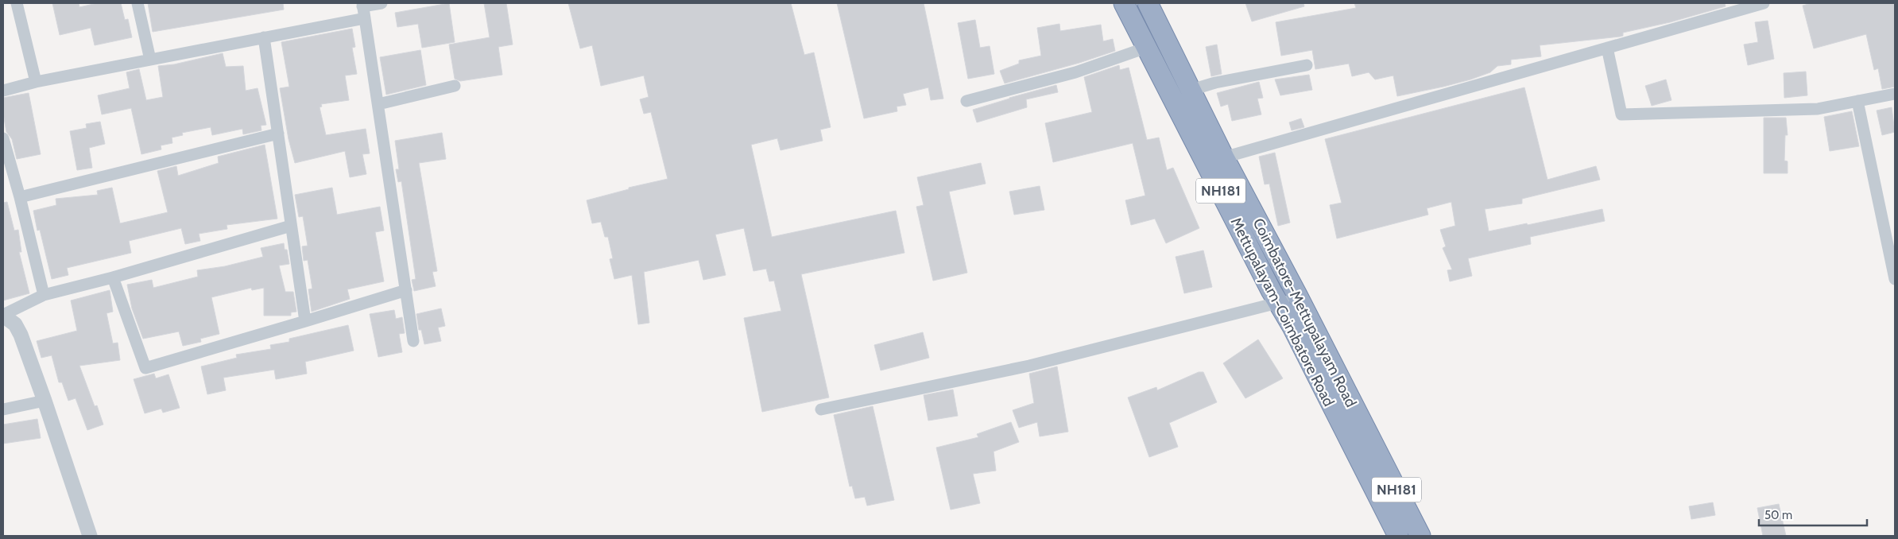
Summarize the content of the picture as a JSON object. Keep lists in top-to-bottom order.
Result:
{
  "streets": {
    "highway": ["NH181", "Mettupalayam-Coimbatore Road", "Coimbatore-Mettupalayam Road"]
  },
  "crossings": [
    ["Mettupalayam-Coimbatore Road", "Coimbatore-Mettupalayam Road"]
  ],
  "scale_bar": "50 m"
}
